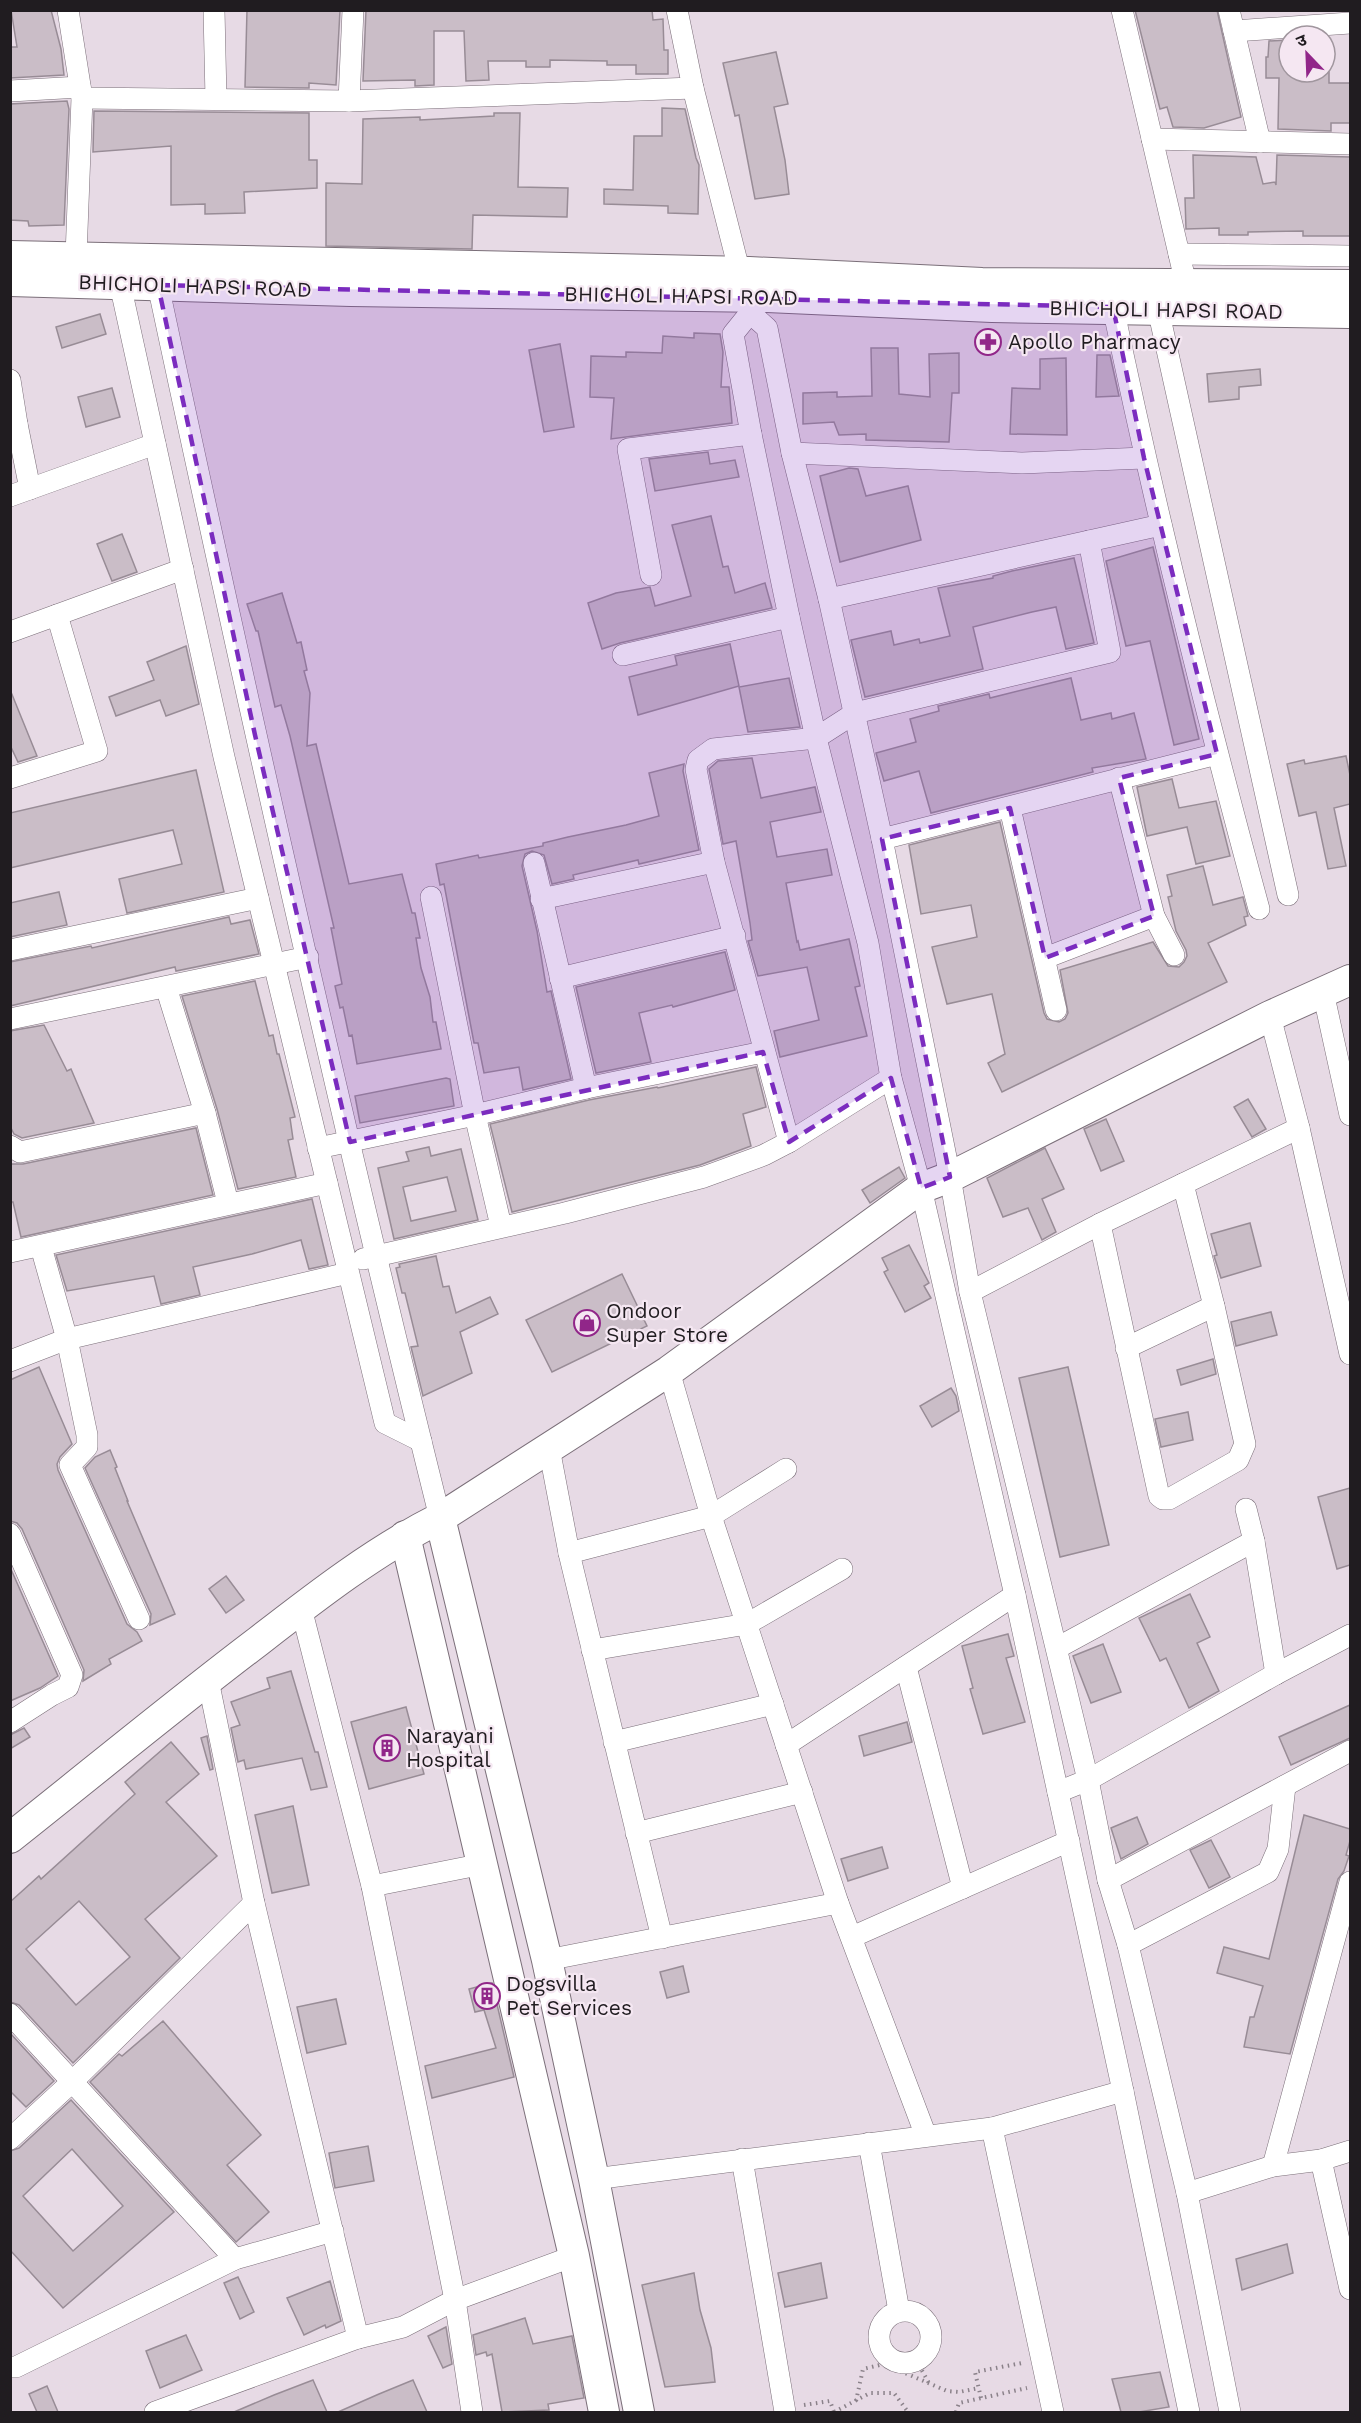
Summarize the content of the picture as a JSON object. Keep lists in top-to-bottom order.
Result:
{
  "streets": {
    "street": ["BHICHOLI HAPSI ROAD"]
  },
  "places": {
    "pharmacy": ["Apollo Pharmacy"],
    "shop": ["Ondoor Super Store"],
    "building": ["Narayani Hospital", "Dogsvilla Pet Services"]
  },
  "north": "top left"
}
